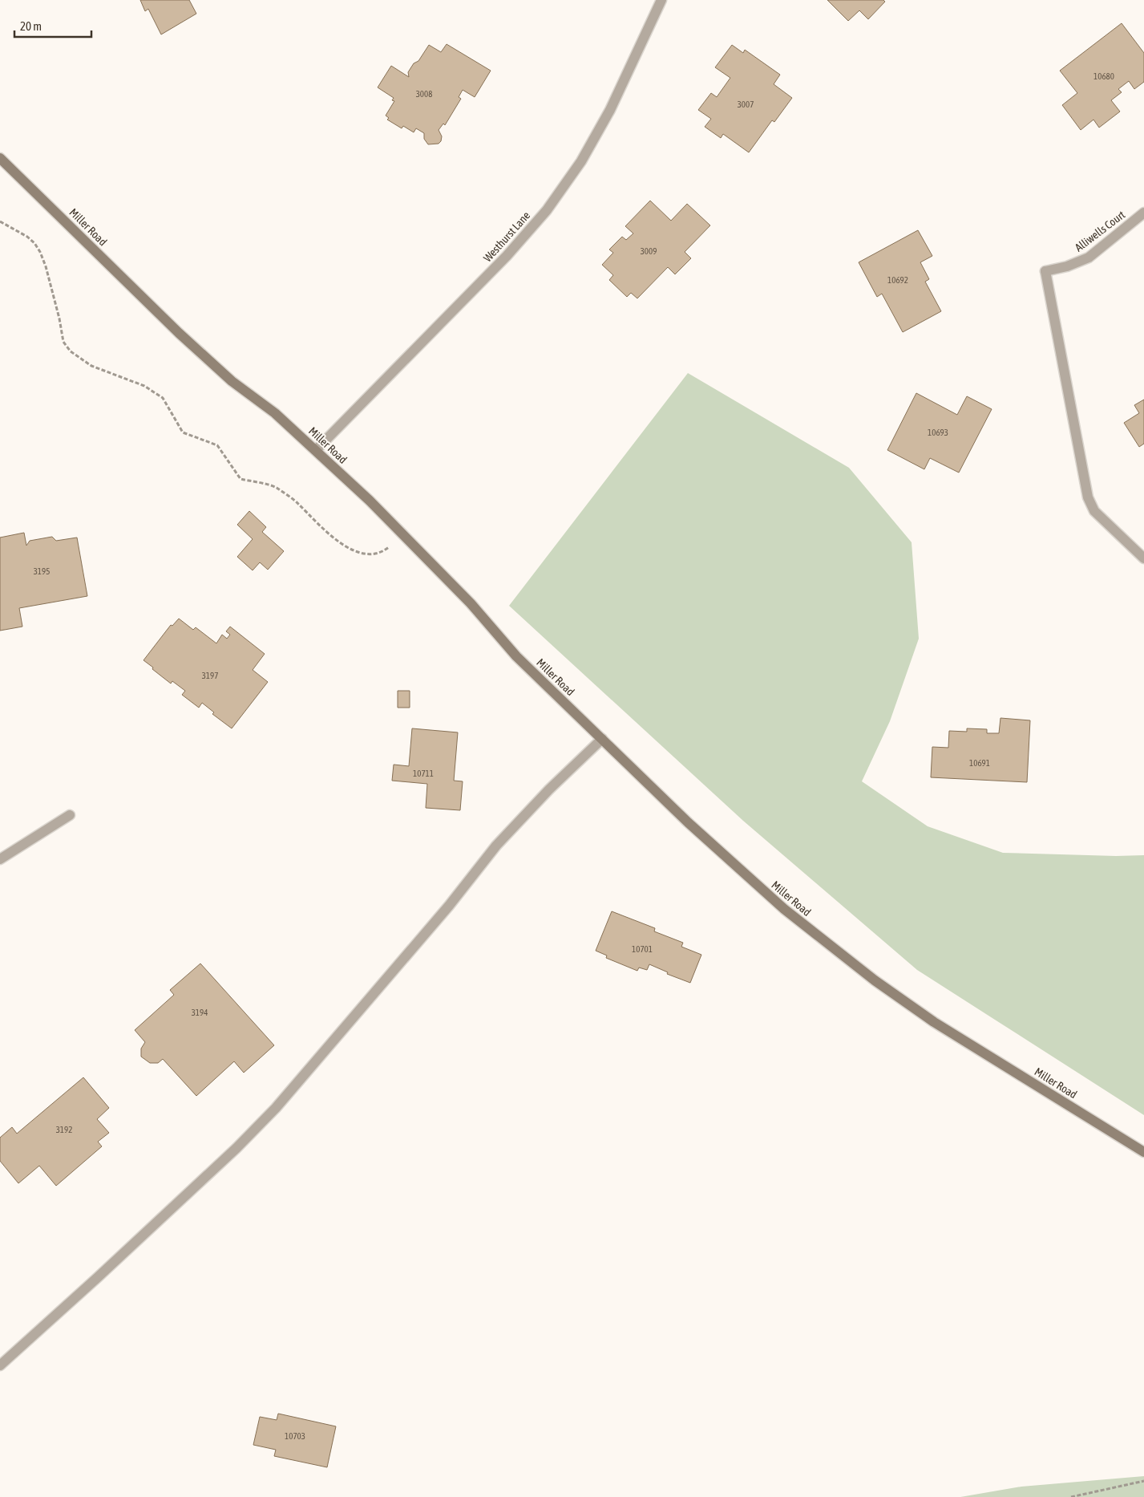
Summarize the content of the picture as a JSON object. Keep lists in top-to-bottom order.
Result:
{
  "streets": {
    "street": ["Miller Road", "Alliwells Court", "Westhurst Lane"]
  },
  "crossings": [
    ["Miller Road", "Westhurst Lane"]
  ],
  "house_numbers": [
    "10680",
    "3008",
    "3007",
    "3009",
    "10692",
    "10693",
    "3195",
    "3197",
    "10691",
    "10711",
    "10701",
    "3194",
    "3192",
    "10703"
  ],
  "scale_bar": "20 m"
}
